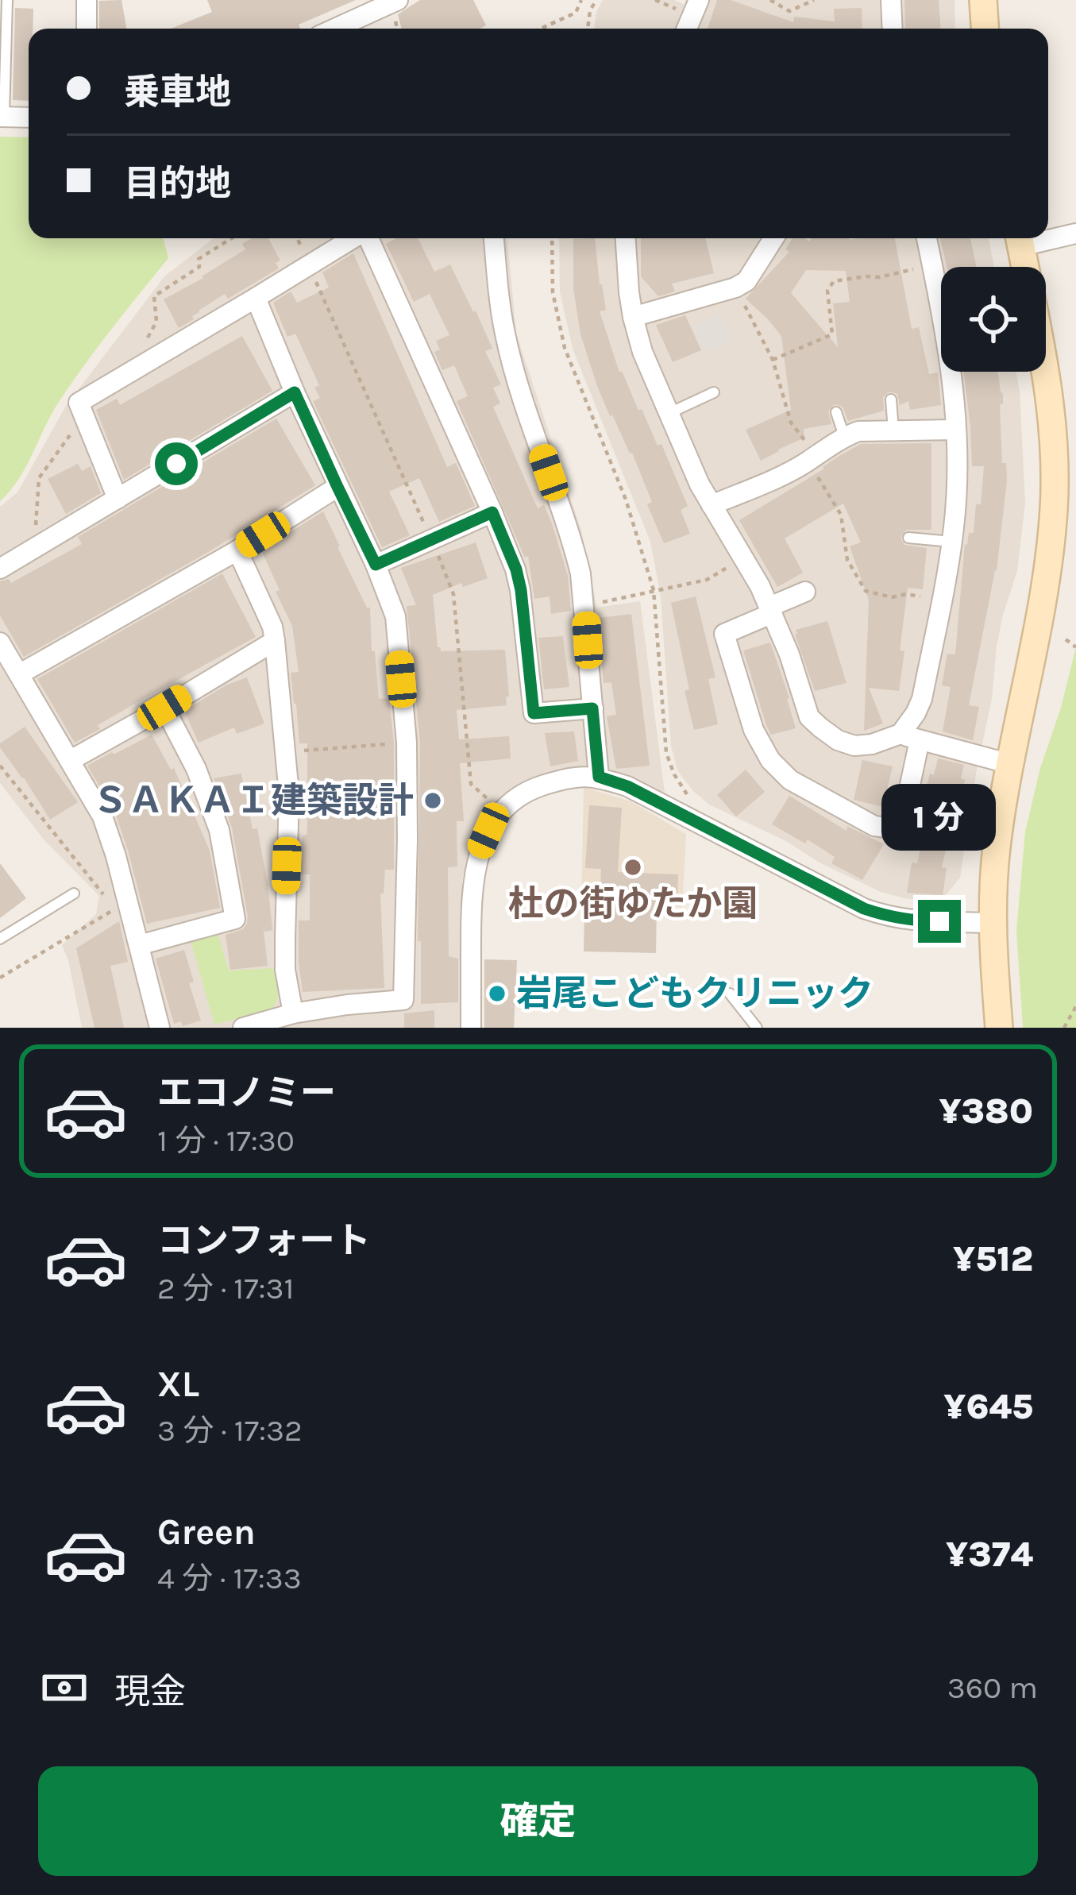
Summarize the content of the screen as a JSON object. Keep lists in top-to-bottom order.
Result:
{
  "places": ["ＳＡＫＡＩ建築設計", "杜の街ゆたか園", "岩尾こどもクリニック"],
  "page": {
    "banner": ["乗車地", "目的地"],
    "bubble": "1 分",
    "list": [
      {
        "name": "エコノミー",
        "note": "1 分 · 17:30",
        "value": "¥380"
      },
      {
        "name": "コンフォート",
        "note": "2 分 · 17:31",
        "value": "¥512"
      },
      {
        "name": "XL",
        "note": "3 分 · 17:32",
        "value": "¥645"
      },
      {
        "name": "Green",
        "note": "4 分 · 17:33",
        "value": "¥374"
      }
    ],
    "pay": ["現金", "360 m"],
    "buttons": "確定"
  }
}
